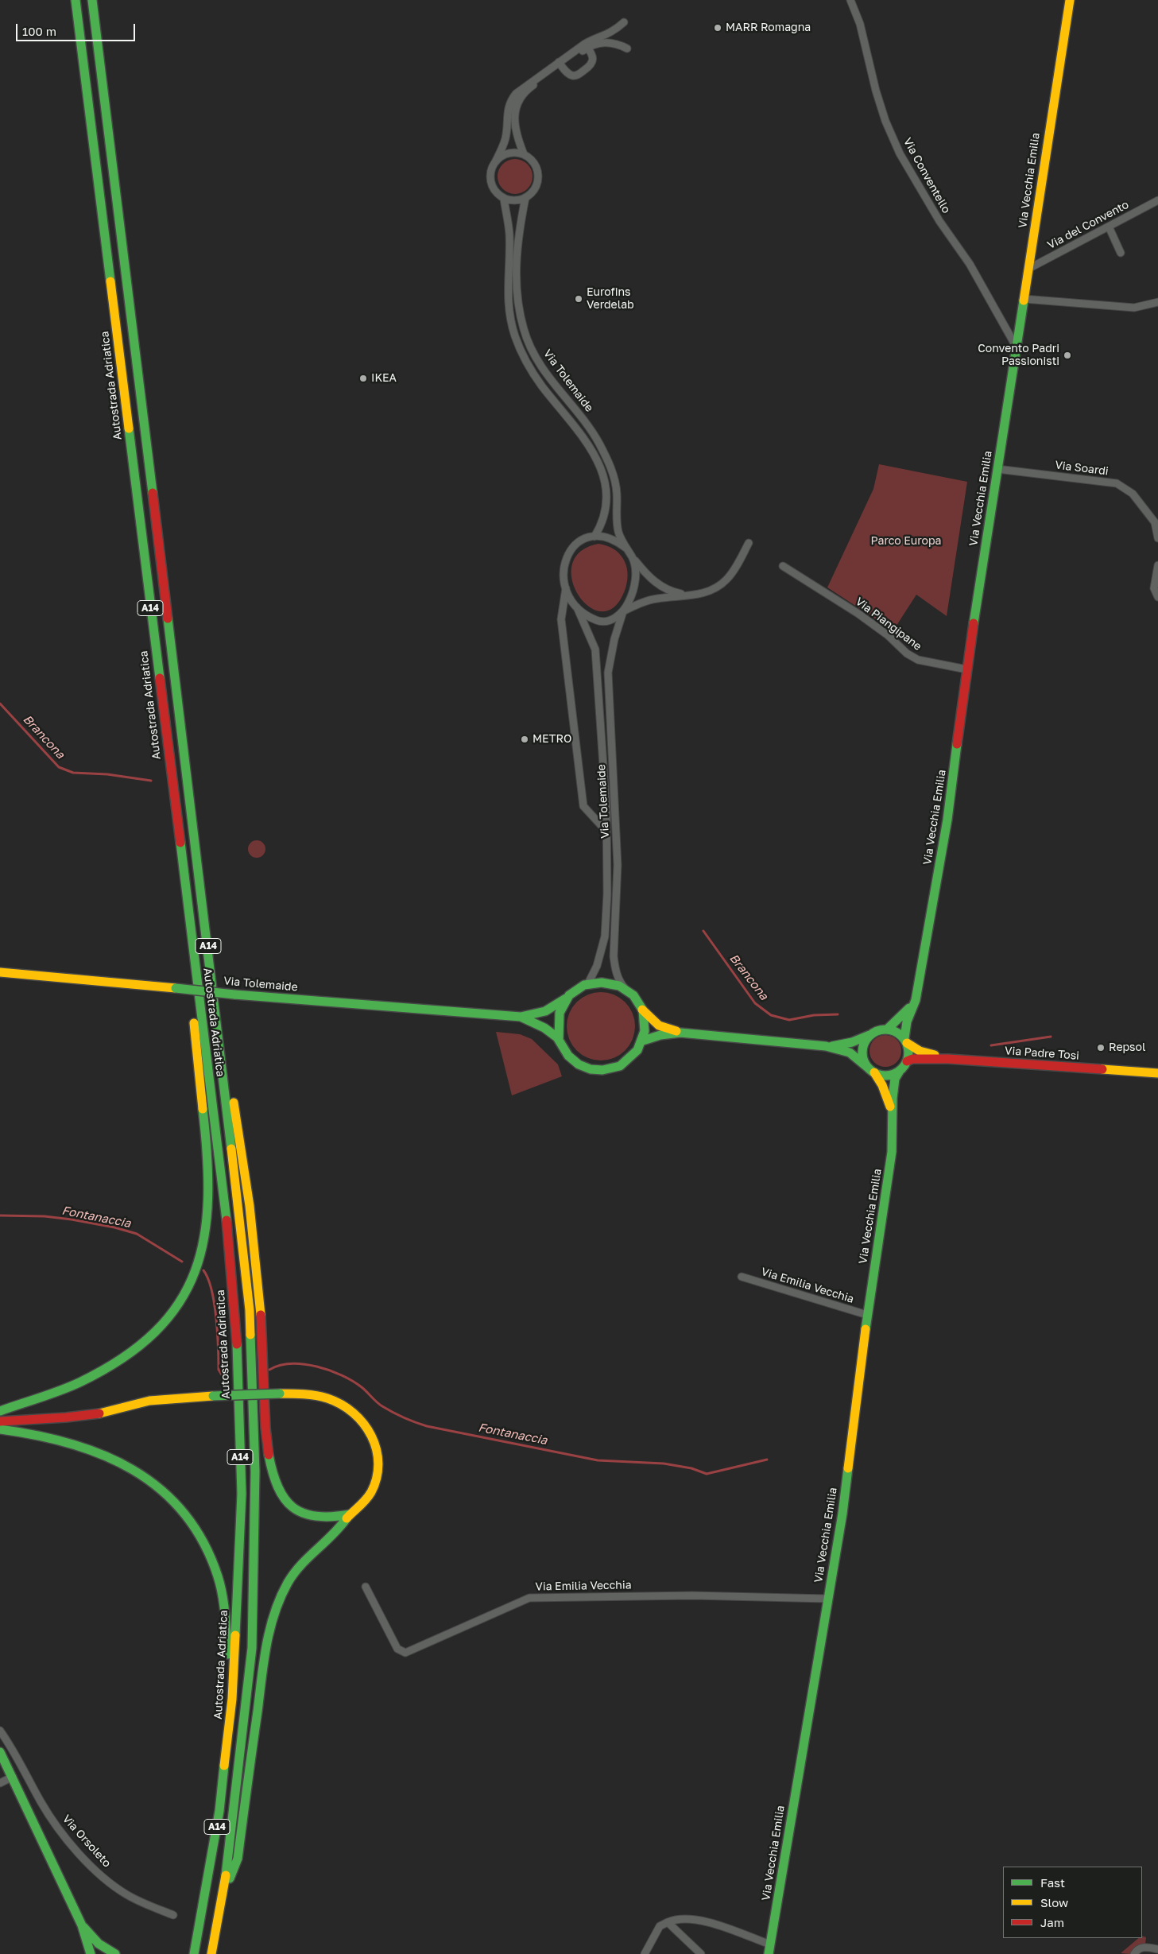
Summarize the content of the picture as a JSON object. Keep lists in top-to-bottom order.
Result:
{
  "streets": {
    "main road": [
      "Via Vecchia Emilia",
      "Via Tolemaide",
      "Autostrada Adriatica",
      "A14",
      "Via Padre Tosi"
    ],
    "street": [
      "Via Conventello",
      "Via del Convento",
      "Via Soardi",
      "Via Piangipane",
      "Via Emilia Vecchia",
      "Via Orsoleto"
    ]
  },
  "crossings": [
    ["Via Conventello", "Via Vecchia Emilia"],
    ["Via Vecchia Emilia", "Via del Convento"],
    ["Via Vecchia Emilia", "Via Tolemaide"],
    ["Via Vecchia Emilia", "Via Soardi"],
    ["Via Vecchia Emilia", "Via Piangipane"],
    ["Via Vecchia Emilia", "Via Emilia Vecchia"]
  ],
  "water": ["Brancona", "Fontanaccia"],
  "parks": ["Parco Europa"],
  "places": [
    "MARR Romagna",
    "Eurofins Verdelab",
    "Convento Padri Passionisti",
    "IKEA",
    "METRO",
    "Repsol"
  ],
  "legend": ["Fast", "Slow", "Jam"],
  "scale_bar": "100 m"
}
